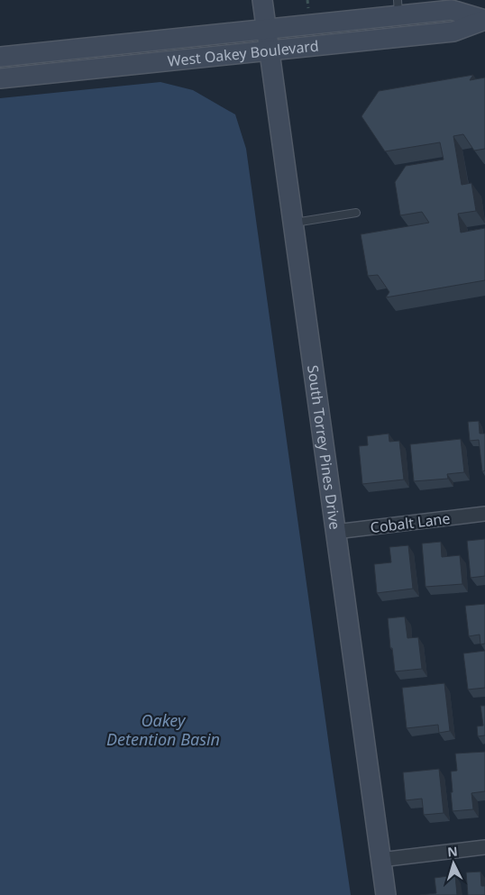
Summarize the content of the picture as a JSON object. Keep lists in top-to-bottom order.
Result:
{
  "streets": {
    "main road": ["West Oakey Boulevard", "South Torrey Pines Drive"],
    "street": ["Cobalt Lane"]
  },
  "crossings": [
    ["West Oakey Boulevard", "South Torrey Pines Drive"],
    ["South Torrey Pines Drive", "Cobalt Lane"]
  ],
  "water": ["Oakey Detention Basin"],
  "north": "top"
}
